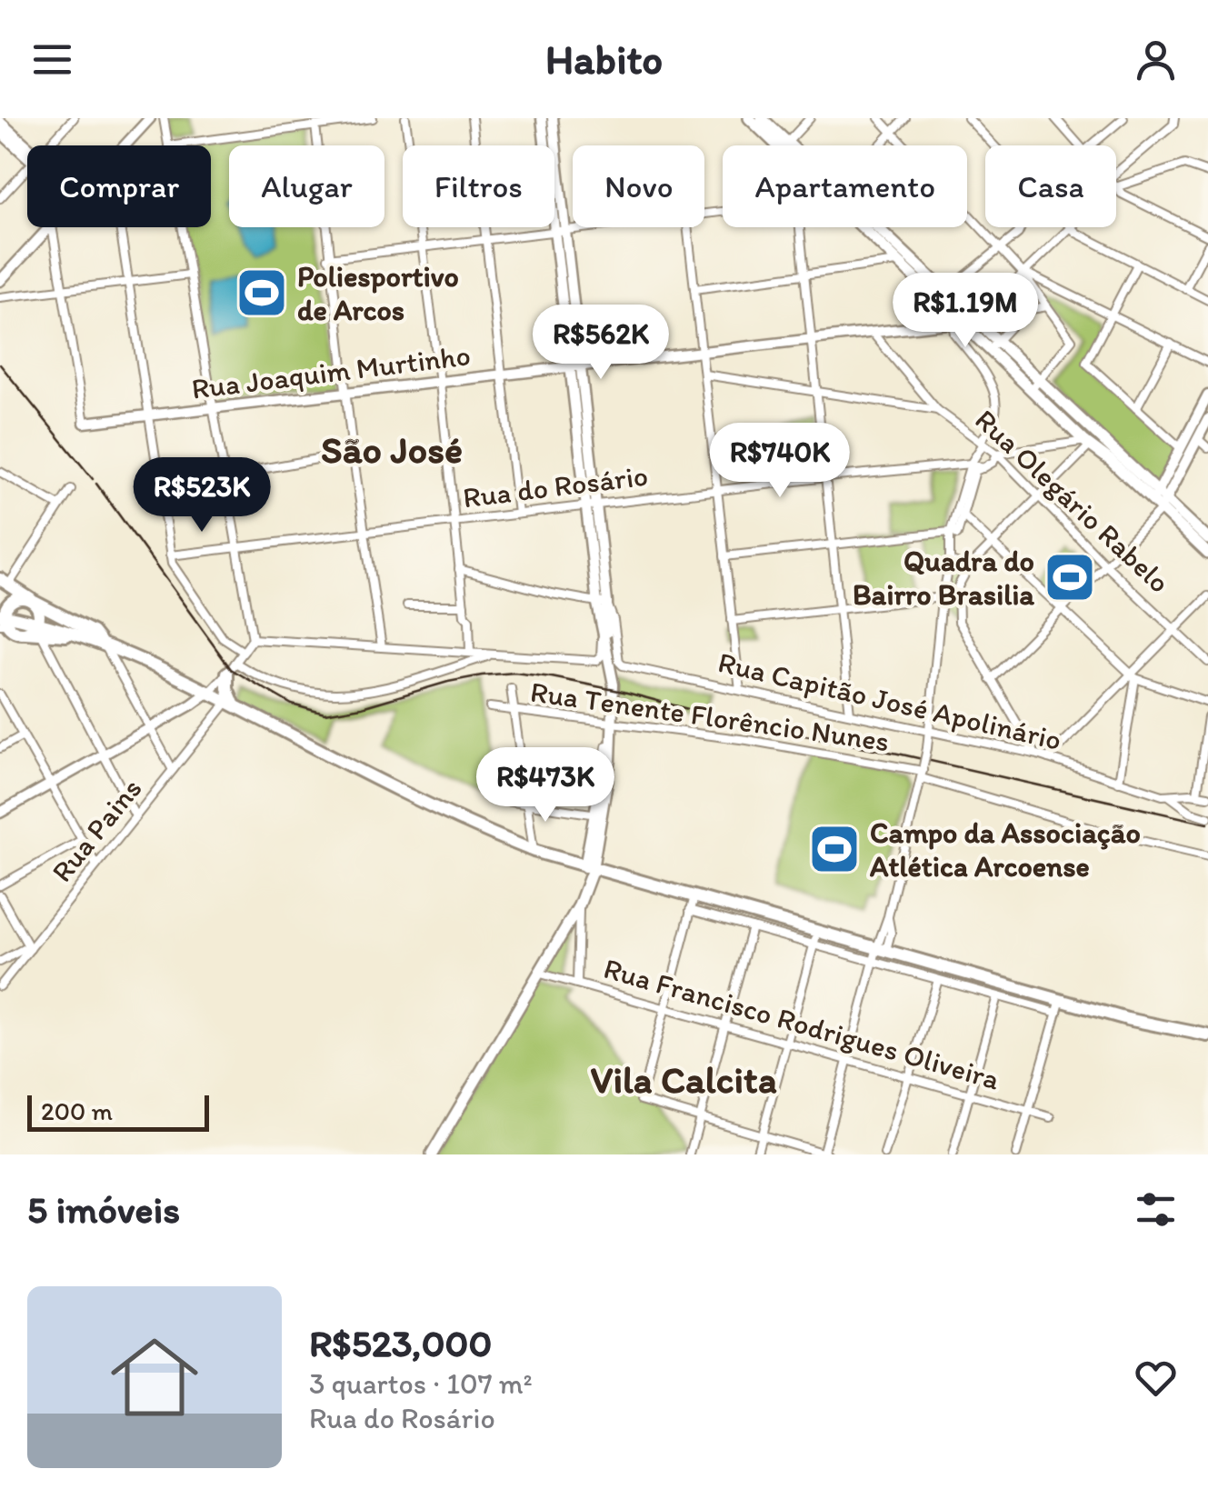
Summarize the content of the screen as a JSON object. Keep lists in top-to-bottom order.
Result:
{
  "streets": {
    "street": [
      "Rua Joaquim Murtinho",
      "Rua do Rosário",
      "Rua Olegário Rabelo",
      "Rua Capitão José Apolinário",
      "Rua Tenente Florêncio Nunes",
      "Rua Pains",
      "Rua Francisco Rodrigues Oliveira"
    ]
  },
  "crossings": [
    ["Rua Joaquim Murtinho", "Rua Olegário Rabelo"]
  ],
  "districts": ["São José", "Vila Calcita"],
  "places": {
    "sports": ["Poliesportivo de Arcos", "Quadra do Bairro Brasilia", "Campo da Associação Atlética Arcoense"]
  },
  "scale_bar": "200 m",
  "page": {
    "header": "Habito",
    "chip": [
      "Comprar",
      "Alugar",
      "Filtros",
      "Novo",
      "Apartamento",
      "Casa"
    ],
    "price": [
      "R$1.19M",
      "R$562K",
      "R$740K",
      "R$523K",
      "R$473K"
    ],
    "scale": "200 m",
    "heading": "5 imóveis",
    "list": [
      {
        "name": "R$523,000",
        "note": "3 quartos · 107 m² · Rua do Rosário"
      }
    ]
  }
}
